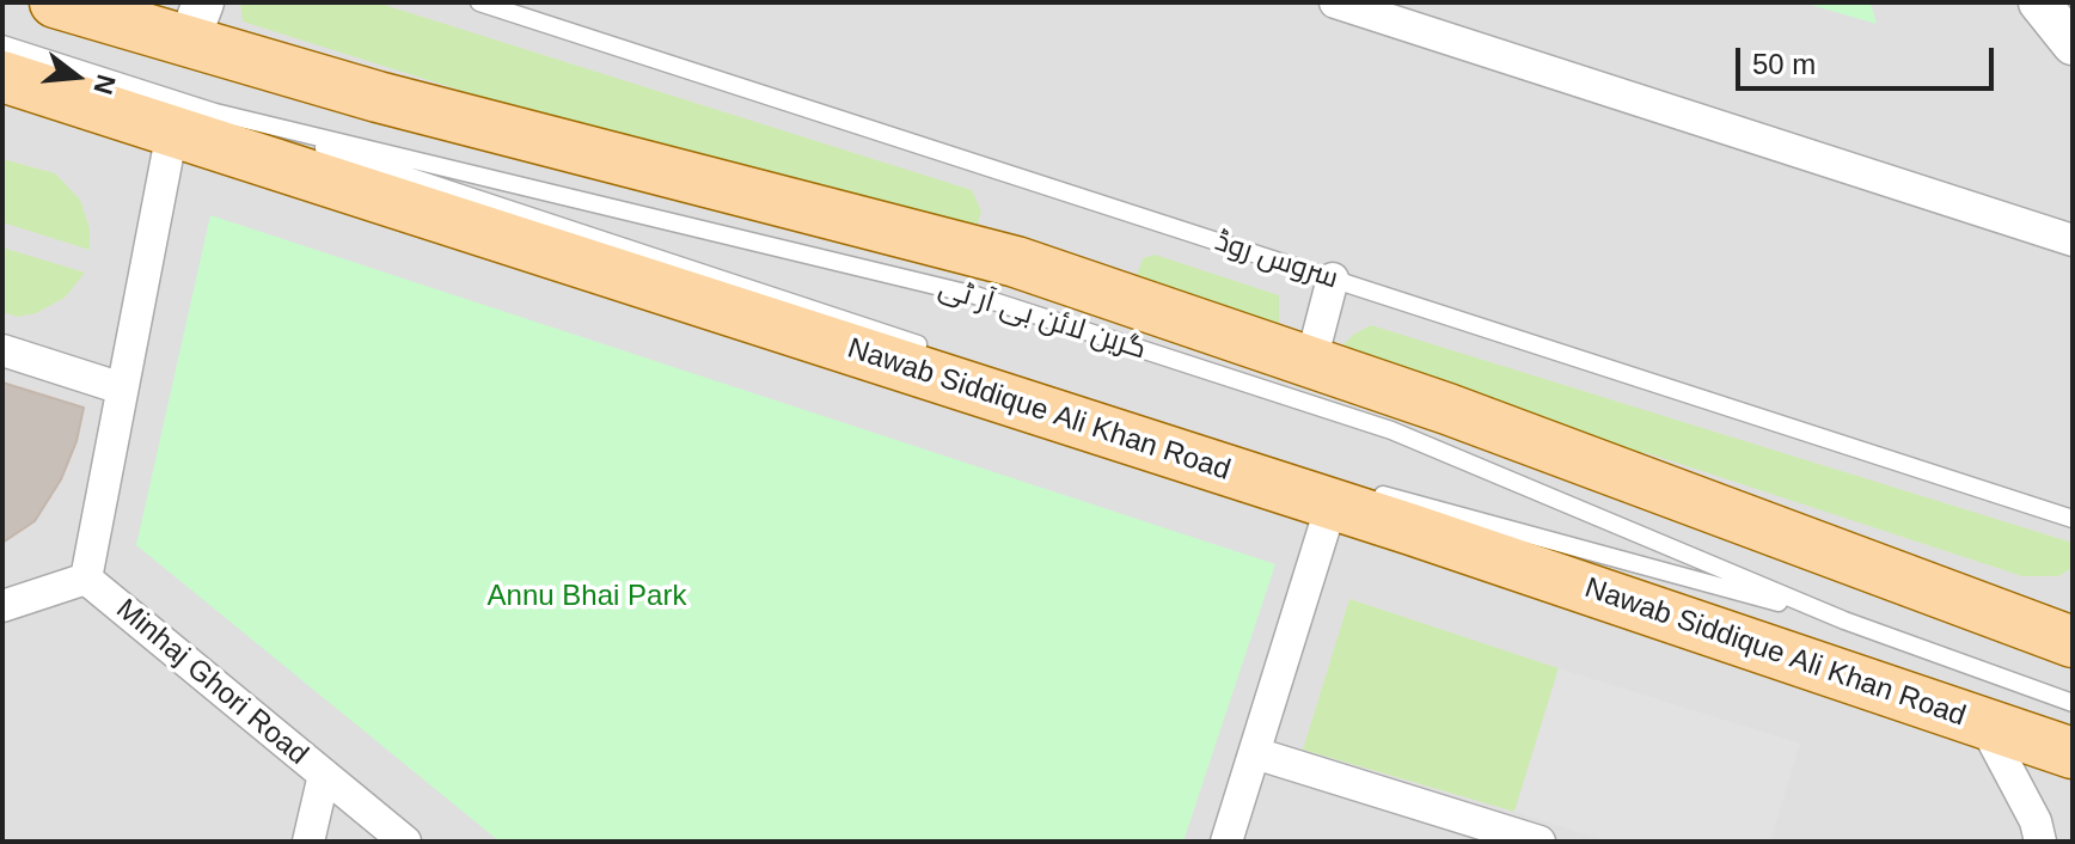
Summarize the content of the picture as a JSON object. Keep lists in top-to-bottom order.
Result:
{
  "streets": {
    "main road": ["Nawab Siddique Ali Khan Road"],
    "street": ["Minhaj Ghori Road"],
    "lane": ["سروس روڈ", "گرین لائن بی آر ٹی"]
  },
  "crossings": [
    ["گرین لائن بی آر ٹی", "Nawab Siddique Ali Khan Road"]
  ],
  "parks": ["Annu Bhai Park"],
  "scale_bar": "50 m",
  "north": "right"
}
